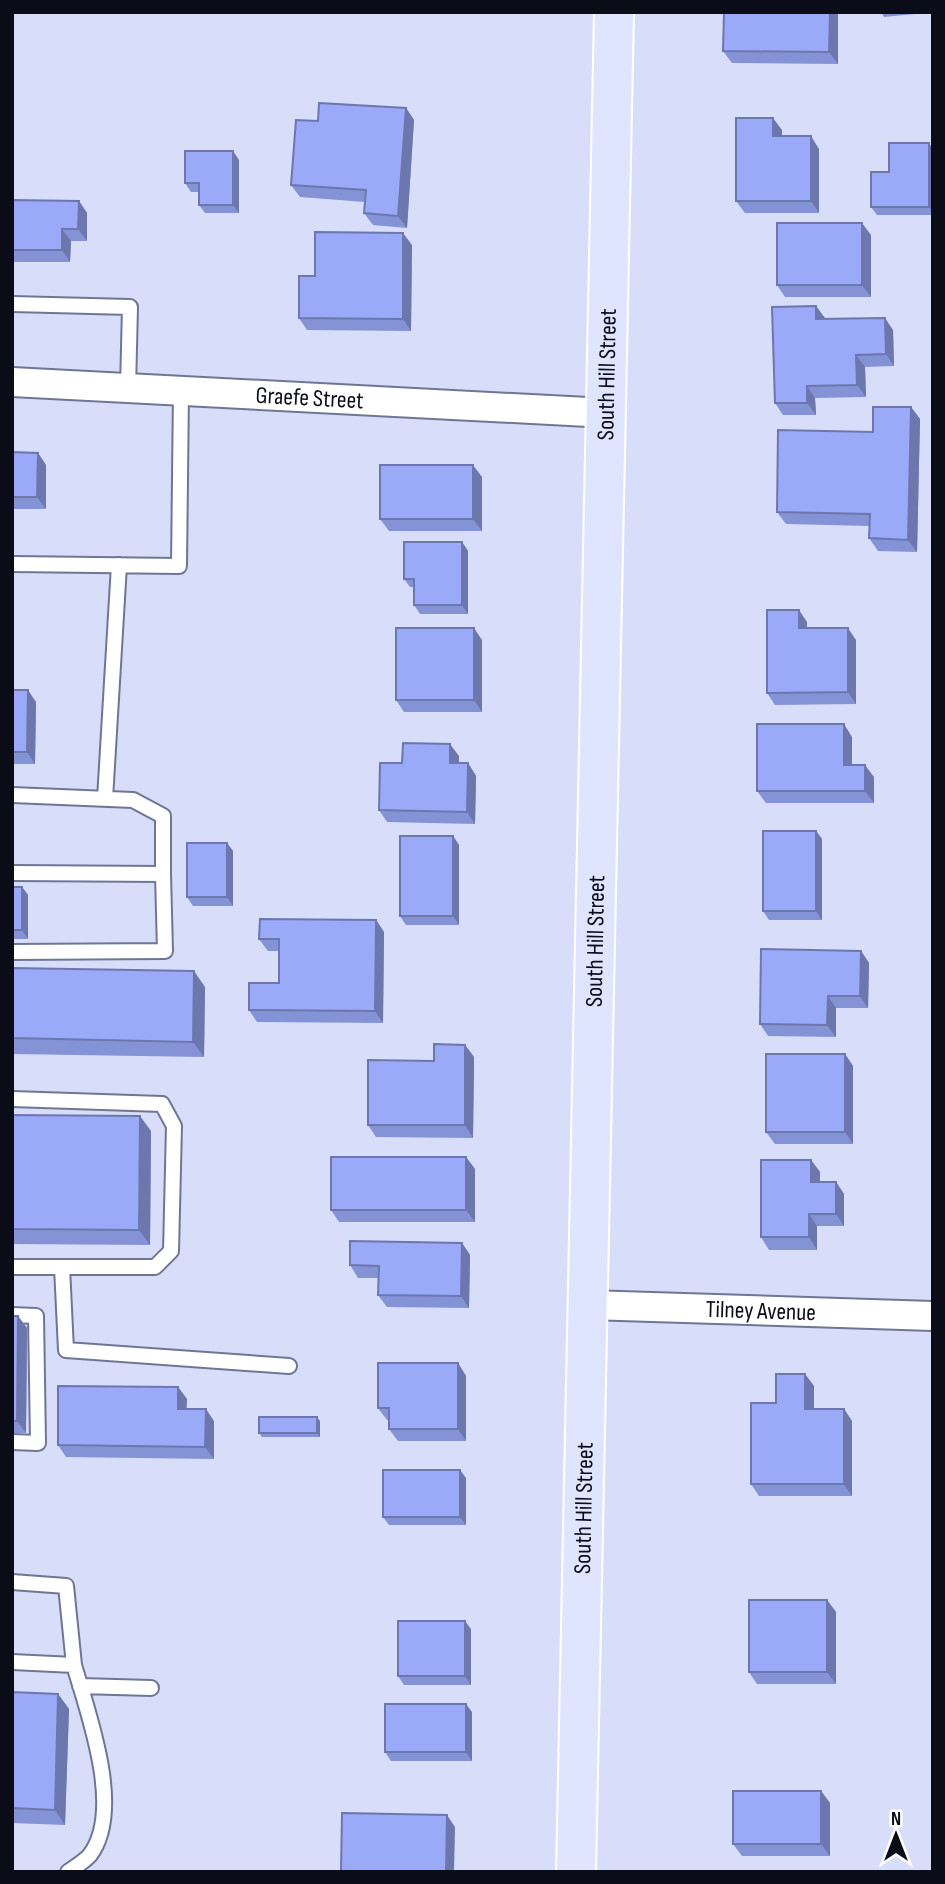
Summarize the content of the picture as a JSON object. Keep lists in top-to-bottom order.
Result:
{
  "streets": {
    "main road": ["South Hill Street"],
    "street": ["Graefe Street", "Tilney Avenue"]
  },
  "crossings": [
    ["South Hill Street", "Graefe Street"],
    ["South Hill Street", "Tilney Avenue"]
  ],
  "north": "top"
}
